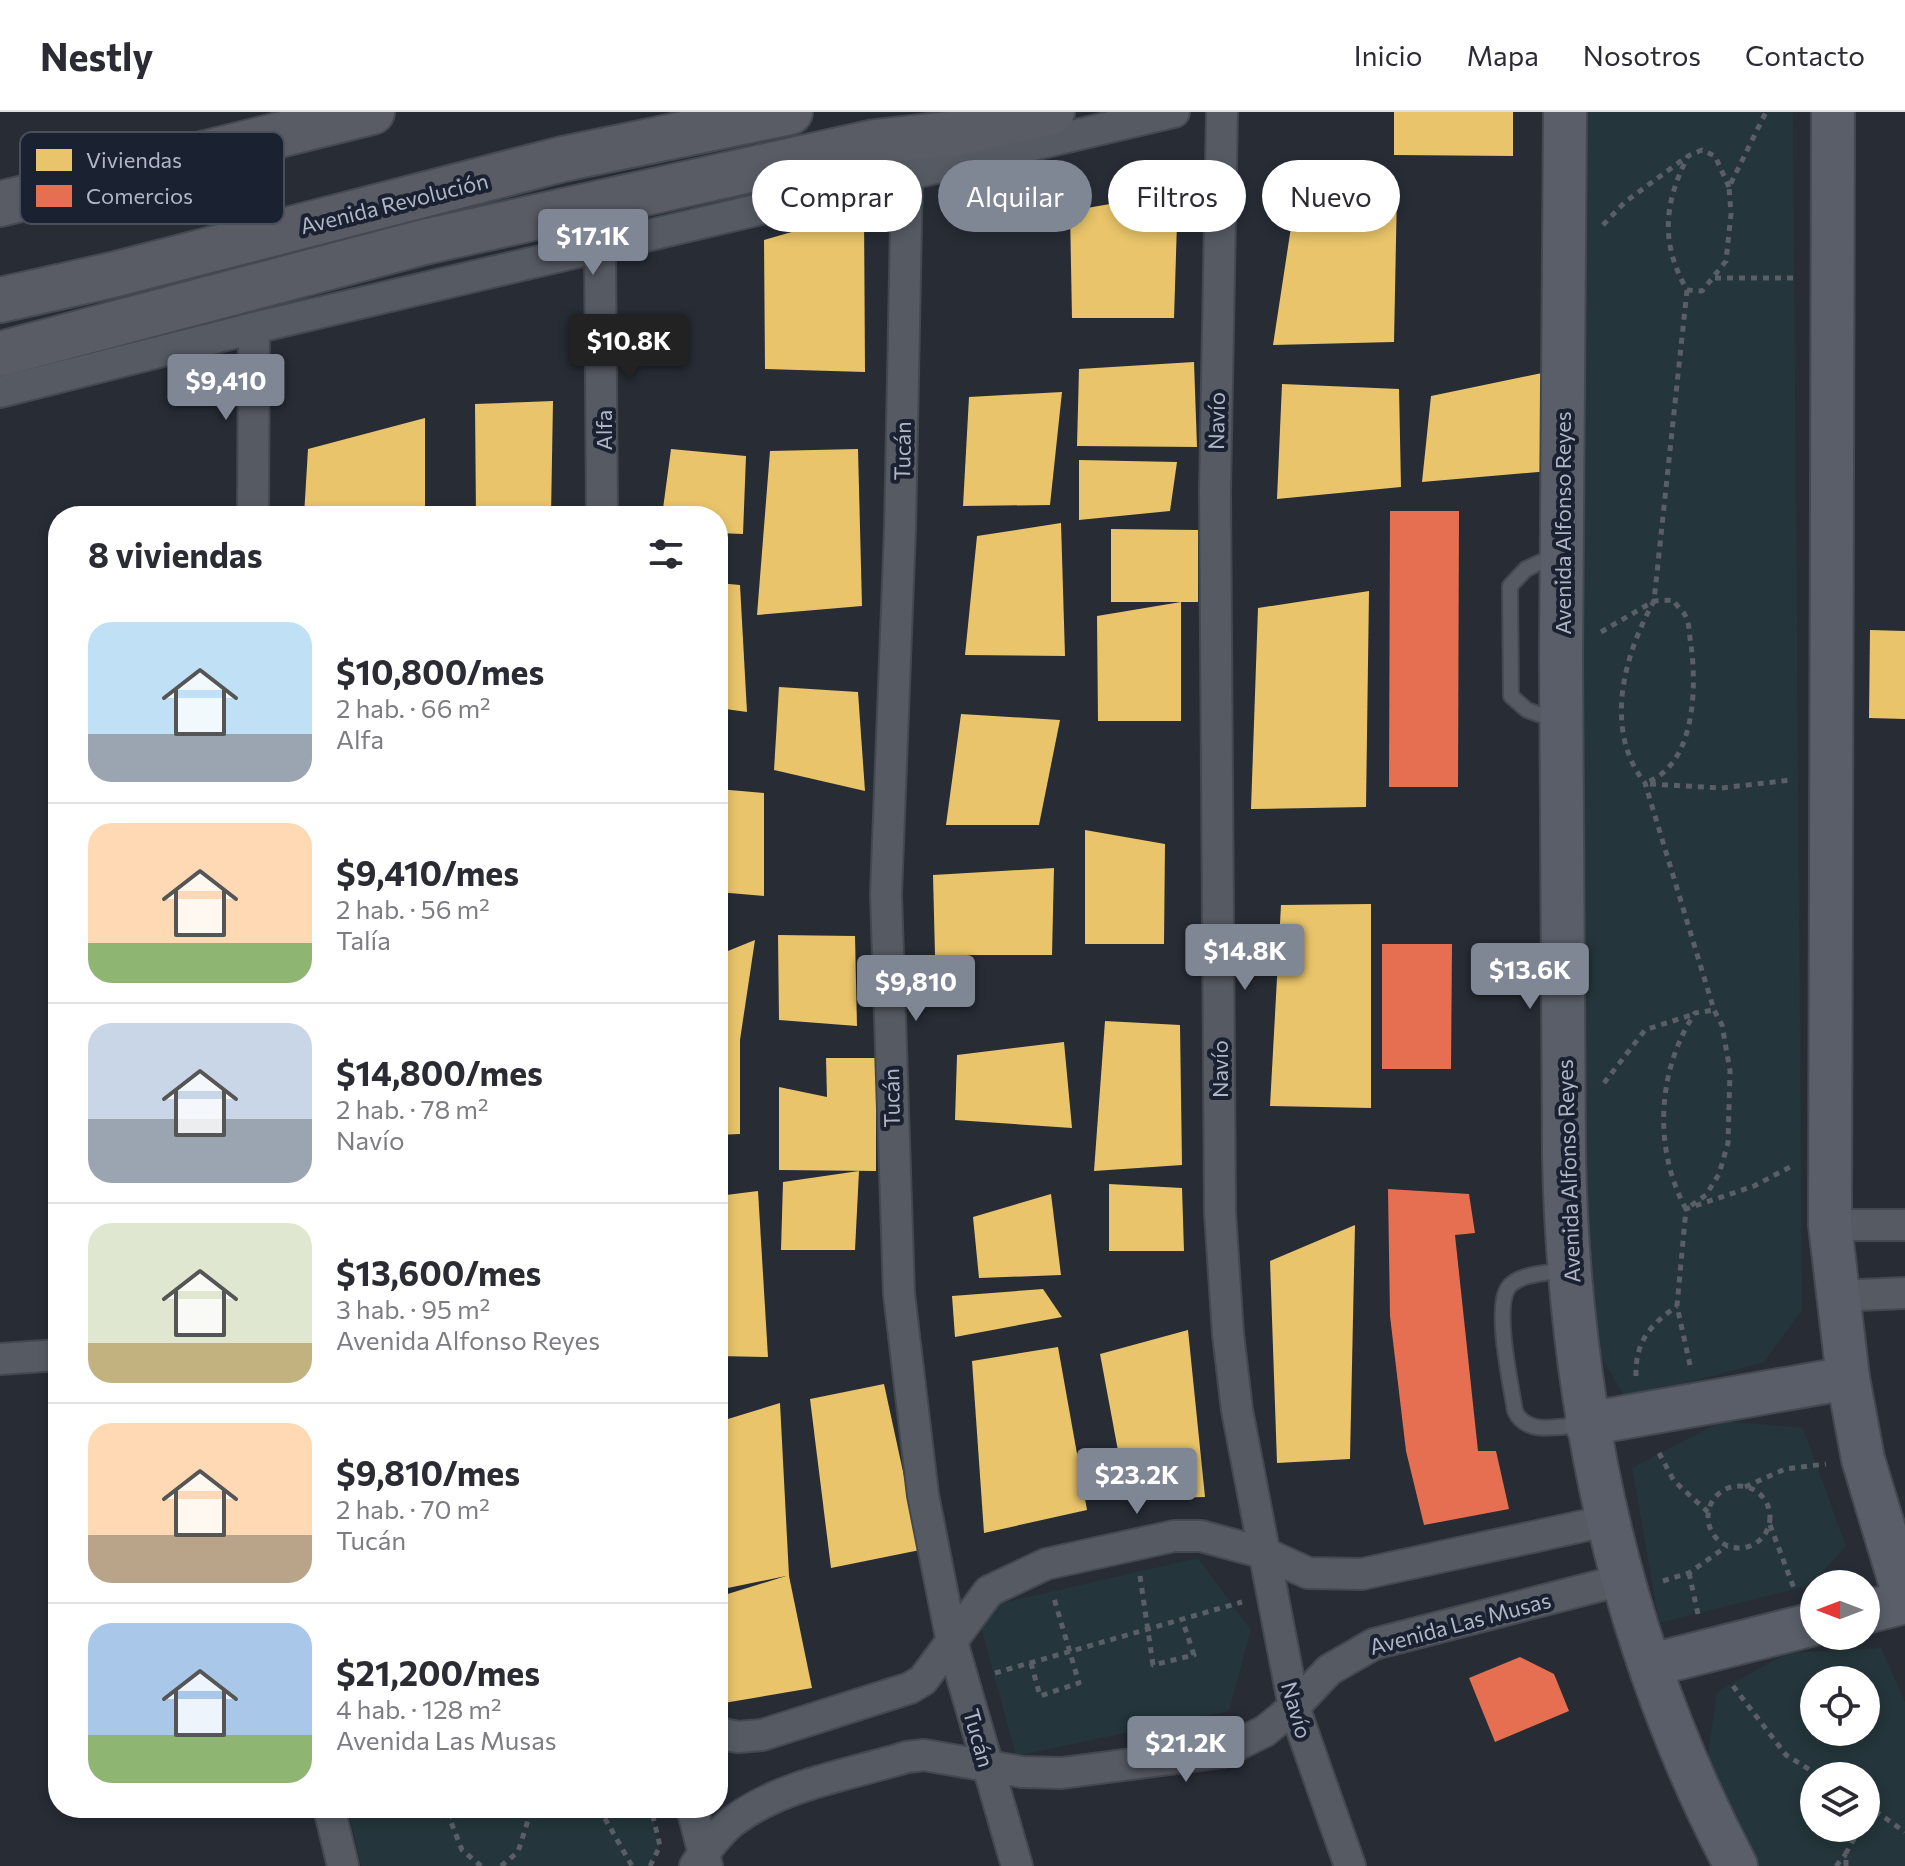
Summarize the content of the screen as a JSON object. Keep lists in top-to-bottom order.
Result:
{
  "streets": {
    "main road": ["Avenida Revolución", "Avenida Alfonso Reyes"],
    "street": [
      "Navío",
      "Alfa",
      "Tucán",
      "Avenida Las Musas"
    ]
  },
  "crossings": [
    ["Navío", "Avenida Las Musas"],
    ["Tucán", "Avenida Las Musas"],
    ["Avenida Alfonso Reyes", "Avenida Las Musas"]
  ],
  "legend": ["Viviendas", "Comercios"],
  "north": "left",
  "page": {
    "header": "Nestly",
    "nav": [
      "Inicio",
      "Mapa",
      "Nosotros",
      "Contacto"
    ],
    "chip": [
      "Comprar",
      "Alquilar",
      "Filtros",
      "Nuevo"
    ],
    "price": [
      "$17.1K",
      "$10.8K",
      "$9,410",
      "$14.8K",
      "$13.6K",
      "$9,810",
      "$23.2K",
      "$21.2K"
    ],
    "heading": "8 viviendas",
    "list": [
      {
        "name": "$10,800/mes",
        "note": "2 hab. · 66 m² · Alfa"
      },
      {
        "name": "$9,410/mes",
        "note": "2 hab. · 56 m² · Talía"
      },
      {
        "name": "$14,800/mes",
        "note": "2 hab. · 78 m² · Navío"
      },
      {
        "name": "$13,600/mes",
        "note": "3 hab. · 95 m² · Avenida Alfonso Reyes"
      },
      {
        "name": "$9,810/mes",
        "note": "2 hab. · 70 m² · Tucán"
      },
      {
        "name": "$21,200/mes",
        "note": "4 hab. · 128 m² · Avenida Las Musas"
      }
    ]
  }
}
